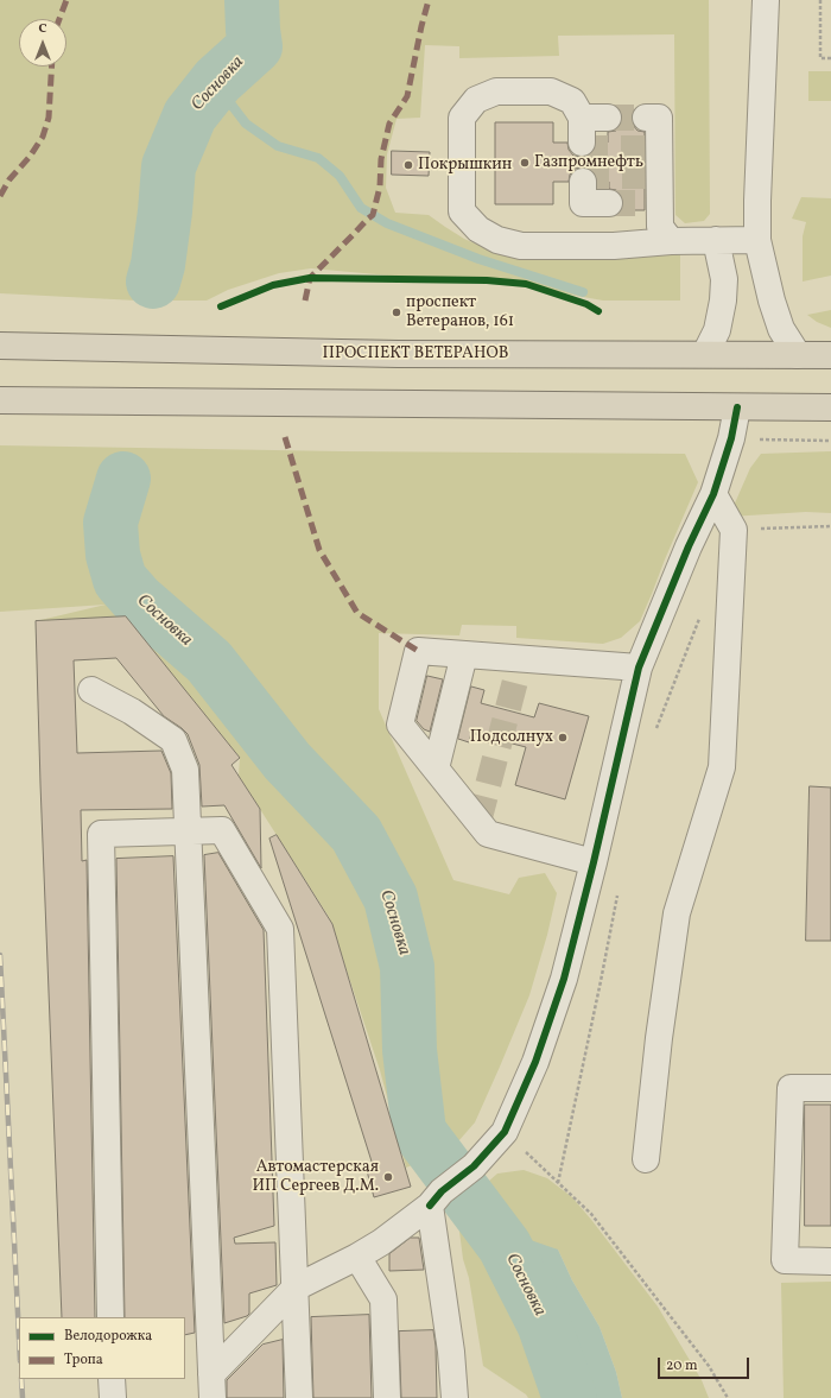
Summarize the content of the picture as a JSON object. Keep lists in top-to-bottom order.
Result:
{
  "streets": {
    "main road": ["ПРОСПЕКТ ВЕТЕРАНОВ"]
  },
  "water": ["Сосновка"],
  "places": [
    "Газпромнефть",
    "Покрышкин",
    "проспект Ветеранов, 161",
    "Подсолнух",
    "Автомастерская ИП Сергеев Д.М."
  ],
  "legend": ["Велодорожка", "Тропа"],
  "scale_bar": "20 m",
  "north": "top"
}
